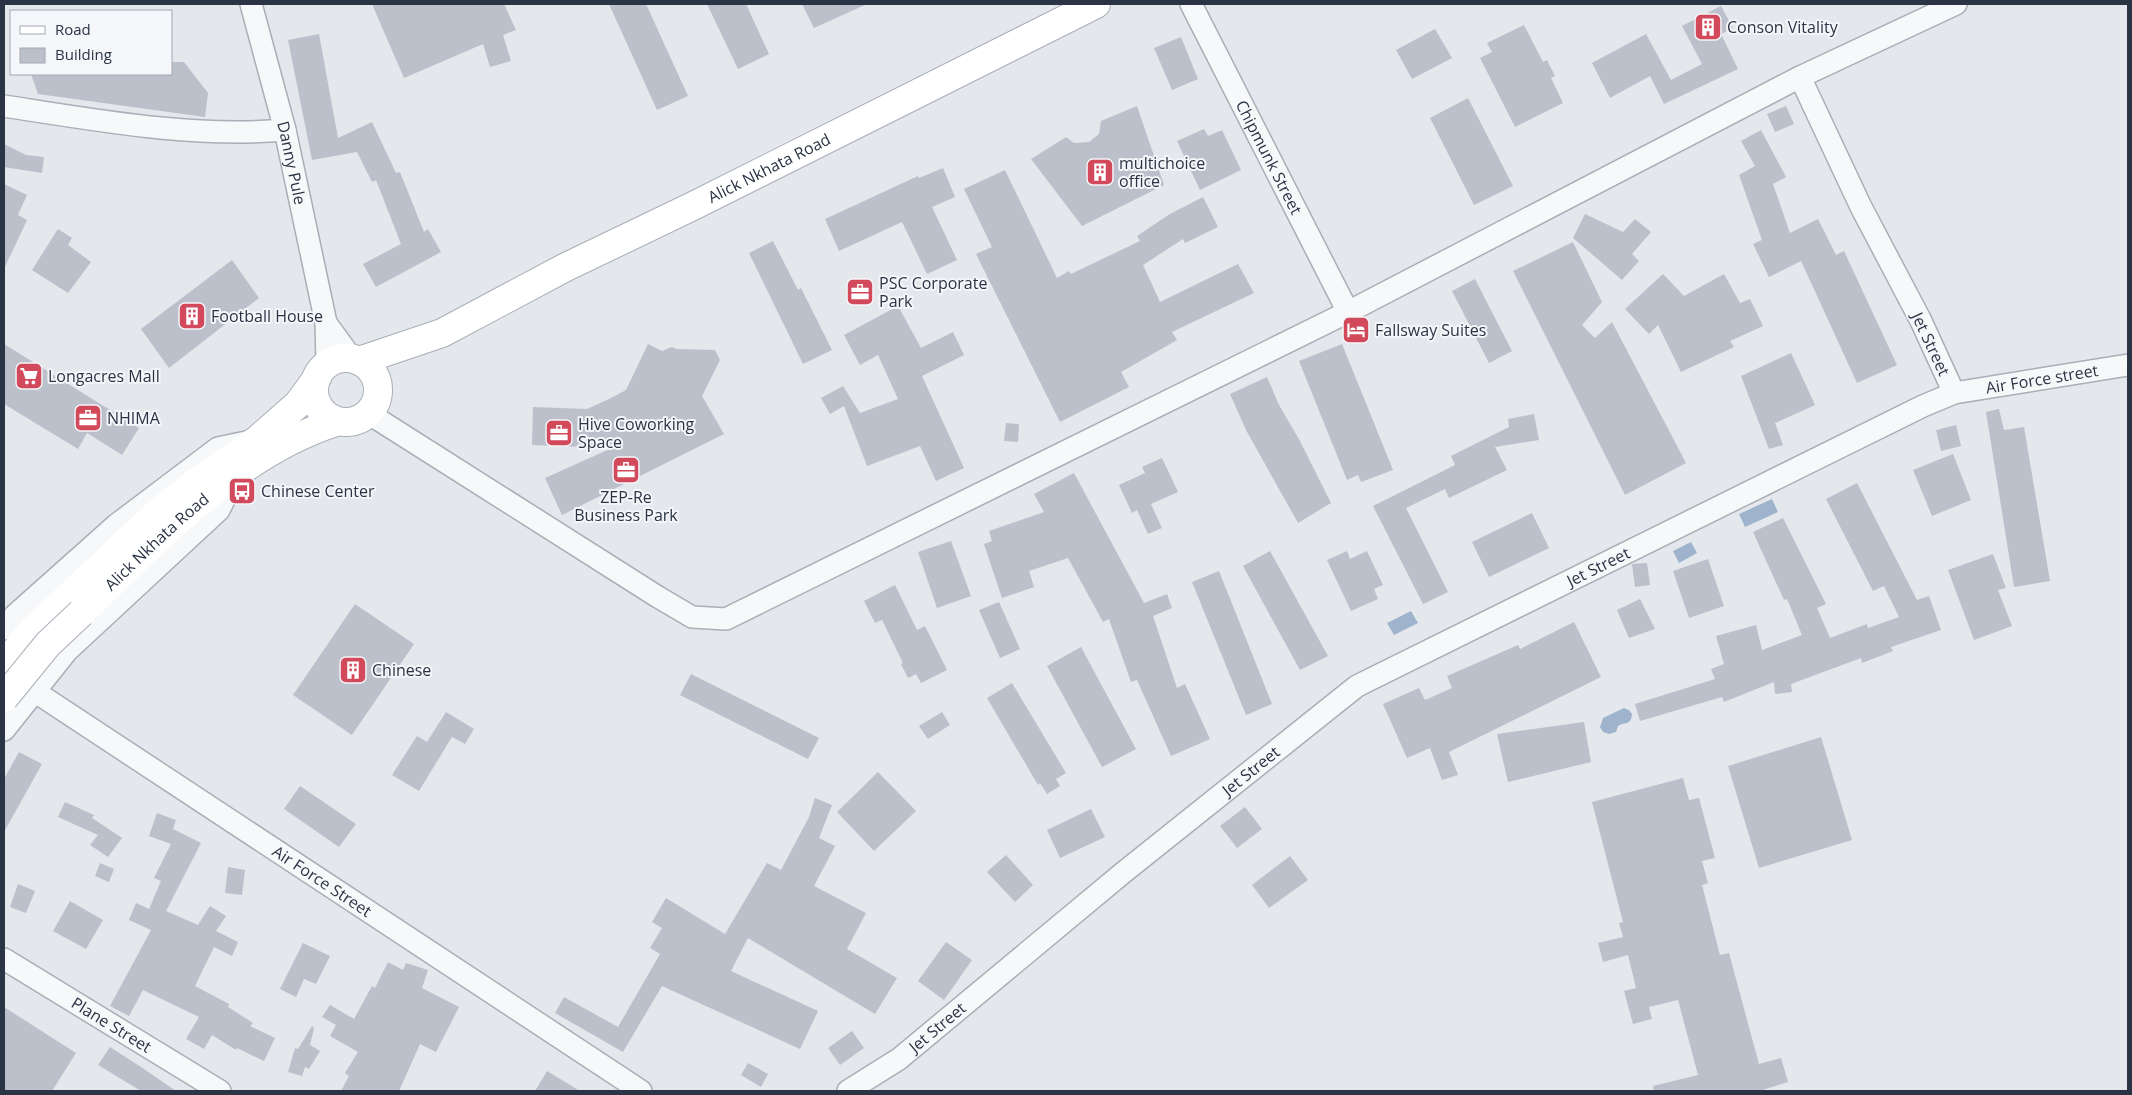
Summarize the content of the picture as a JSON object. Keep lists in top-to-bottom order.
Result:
{
  "streets": {
    "main road": ["Alick Nkhata Road"],
    "street": [
      "Chipmunk Street",
      "Danny Pule",
      "Jet Street",
      "Air Force street",
      "Air Force Street",
      "Plane Street"
    ]
  },
  "crossings": [
    ["Danny Pule", "Alick Nkhata Road"],
    ["Alick Nkhata Road", "Air Force Street"],
    ["Jet Street", "Air Force street"]
  ],
  "places": {
    "building": [
      "Conson Vitality",
      "multichoice office",
      "Football House",
      "Chinese"
    ],
    "office": [
      "PSC Corporate Park",
      "NHIMA",
      "Hive Coworking Space",
      "ZEP-Re Business Park"
    ],
    "hotel": ["Fallsway Suites"],
    "supermarket": ["Longacres Mall"],
    "bus stop": ["Chinese Center"]
  },
  "legend": ["Road", "Building"]
}
